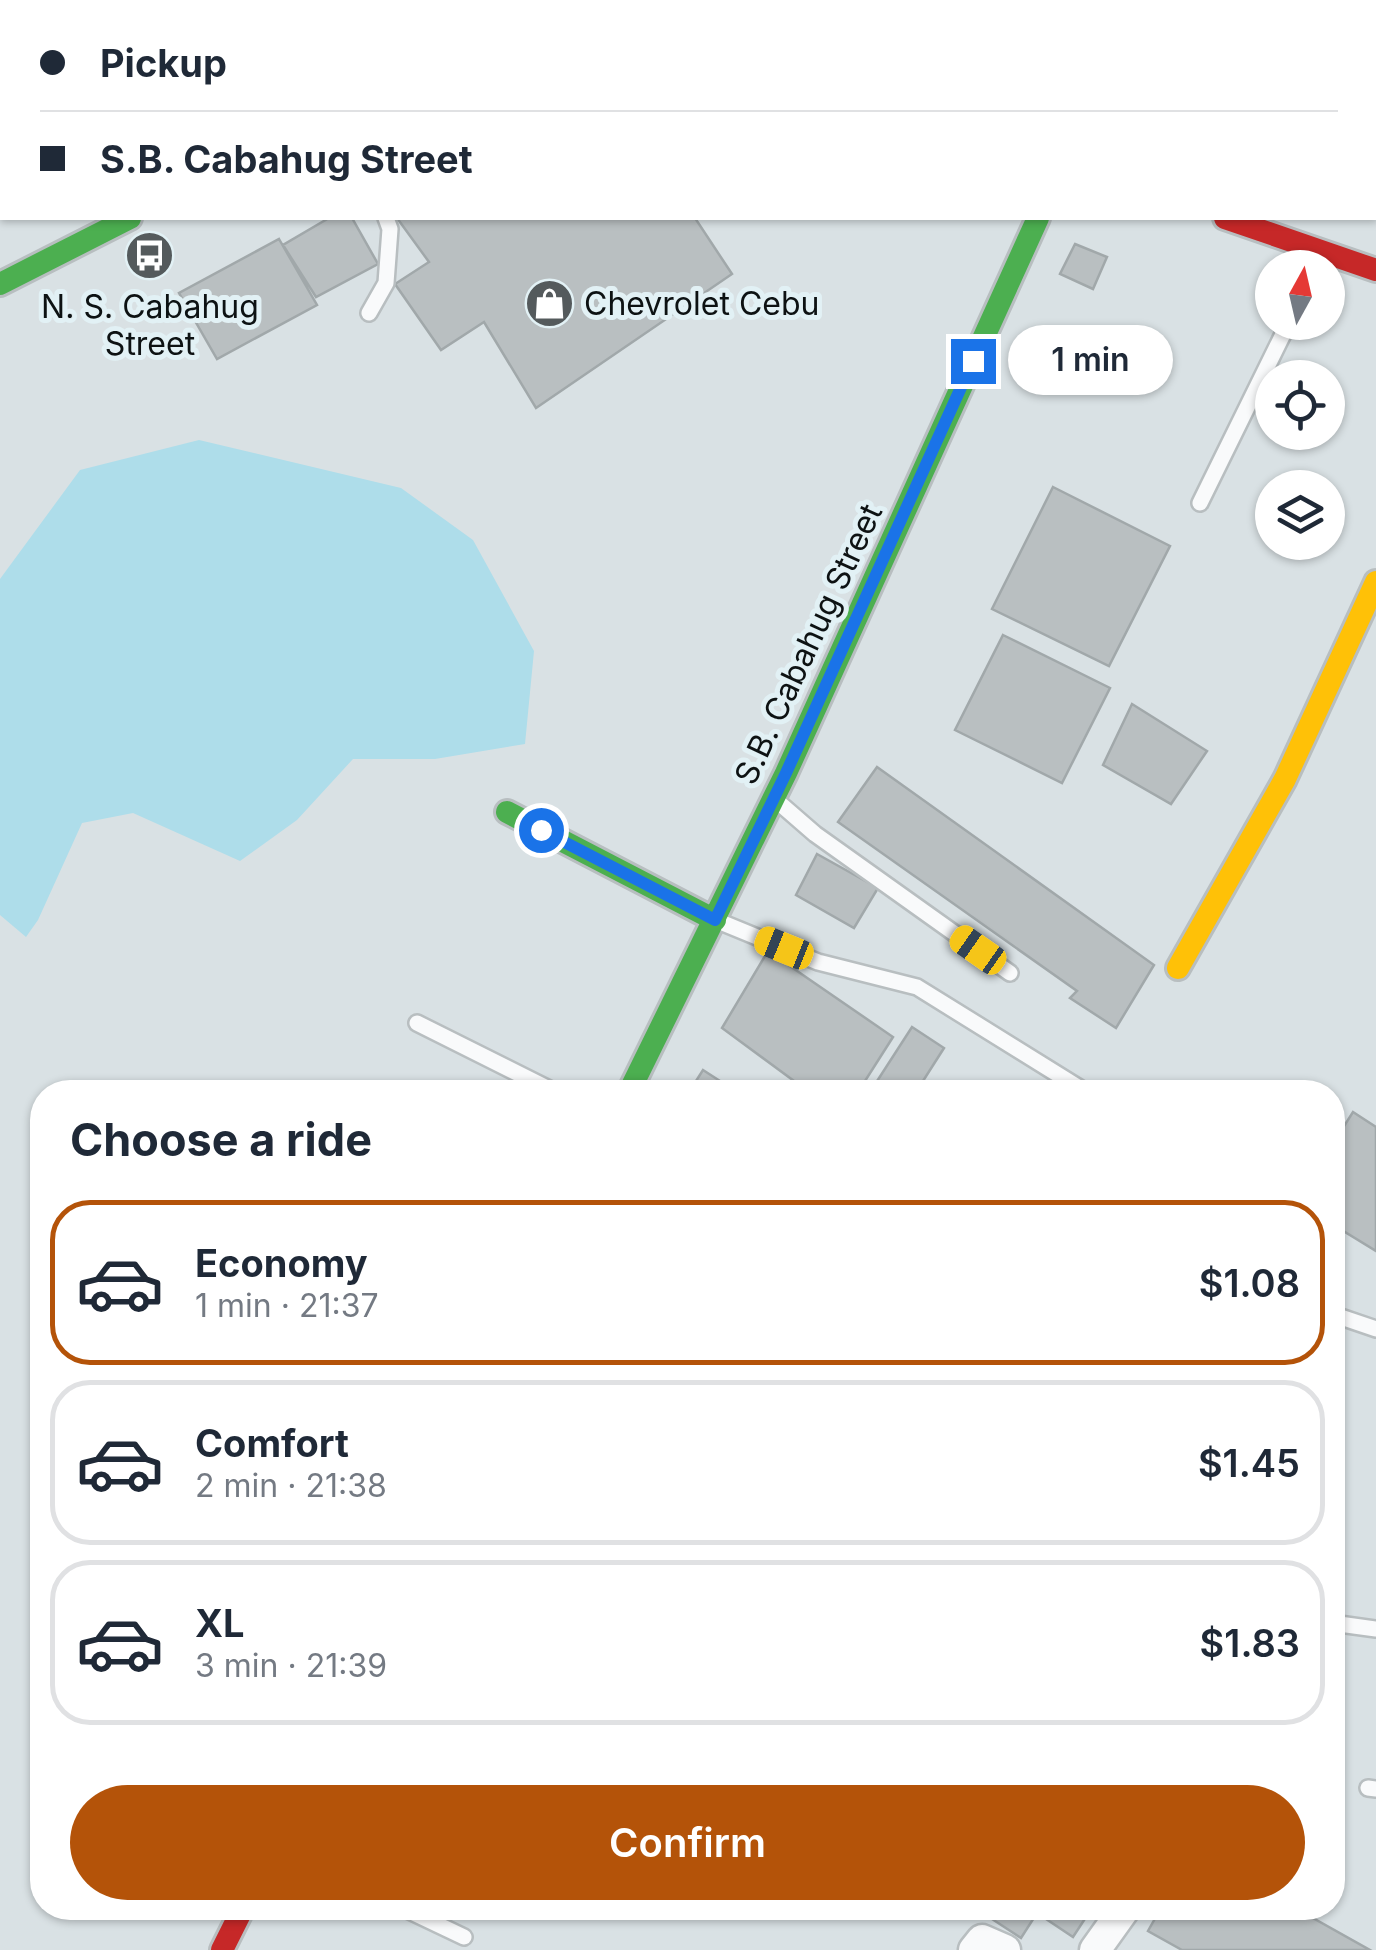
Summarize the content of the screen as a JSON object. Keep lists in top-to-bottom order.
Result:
{
  "streets": {
    "street": ["S.B. Cabahug Street"]
  },
  "places": {
    "bus stop": ["N. S. Cabahug Street"],
    "shop": ["Chevrolet Cebu"]
  },
  "north": "top",
  "page": {
    "banner": ["Pickup", "S.B. Cabahug Street"],
    "bubble": "1 min",
    "heading": "Choose a ride",
    "list": [
      {
        "name": "Economy",
        "note": "1 min · 21:37",
        "value": "$1.08"
      },
      {
        "name": "Comfort",
        "note": "2 min · 21:38",
        "value": "$1.45"
      },
      {
        "name": "XL",
        "note": "3 min · 21:39",
        "value": "$1.83"
      }
    ],
    "buttons": "Confirm"
  }
}
